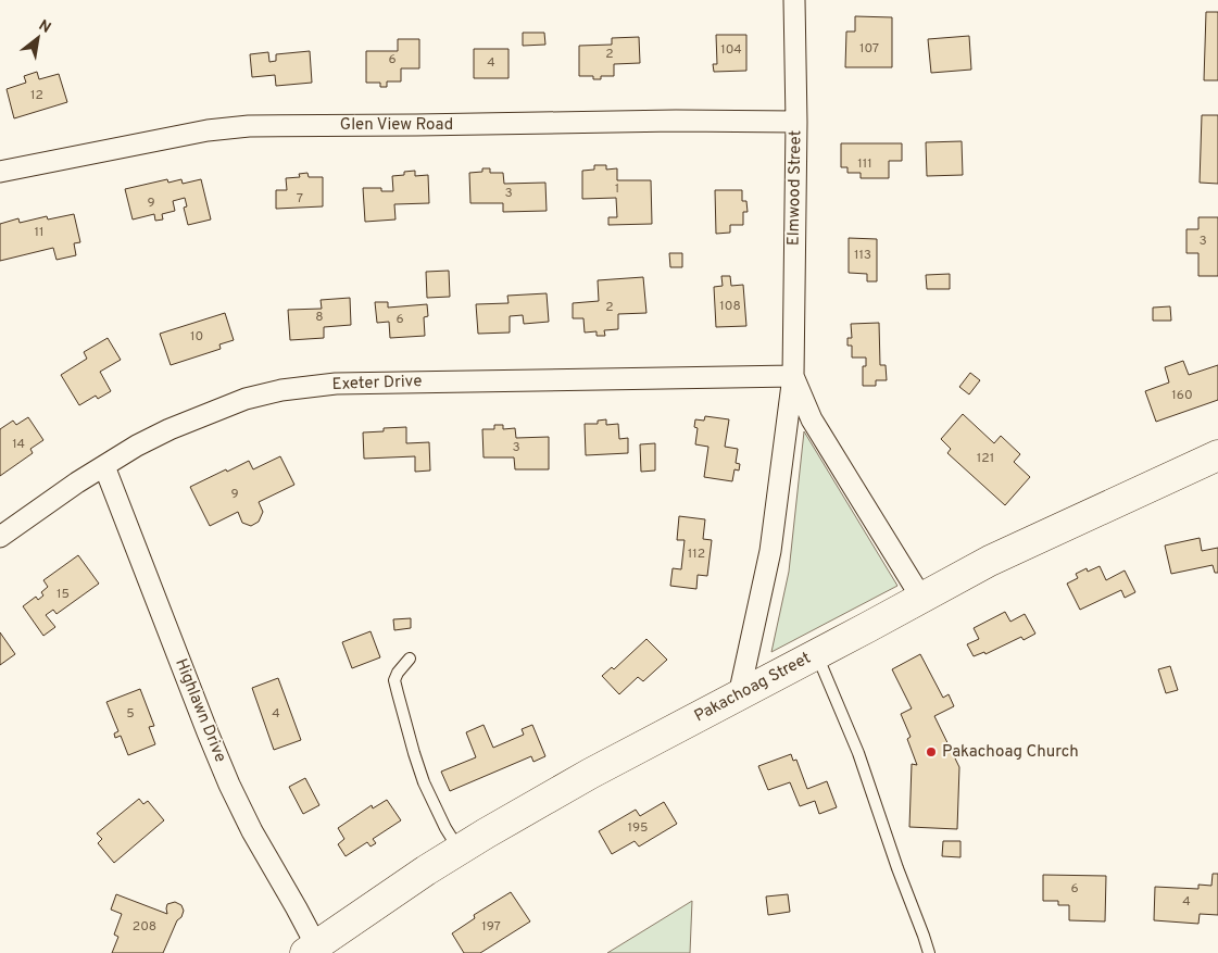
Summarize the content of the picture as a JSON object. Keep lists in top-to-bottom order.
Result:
{
  "streets": {
    "street": [
      "Glen View Road",
      "Elmwood Street",
      "Exeter Drive",
      "Pakachoag Street",
      "Highlawn Drive"
    ]
  },
  "crossings": [
    ["Glen View Road", "Elmwood Street"],
    ["Elmwood Street", "Exeter Drive"],
    ["Elmwood Street", "Pakachoag Street"],
    ["Exeter Drive", "Highlawn Drive"],
    ["Pakachoag Street", "Highlawn Drive"]
  ],
  "places": ["Pakachoag Church"],
  "house_numbers": [
    "107",
    "104",
    "2",
    "6",
    "4",
    "12",
    "111",
    "1",
    "3",
    "7",
    "9",
    "11",
    "3",
    "113",
    "108",
    "2",
    "8",
    "6",
    "10",
    "160",
    "14",
    "3",
    "121",
    "9",
    "112",
    "15",
    "5",
    "4",
    "195",
    "6",
    "4",
    "208",
    "197"
  ],
  "north": "top right"
}
